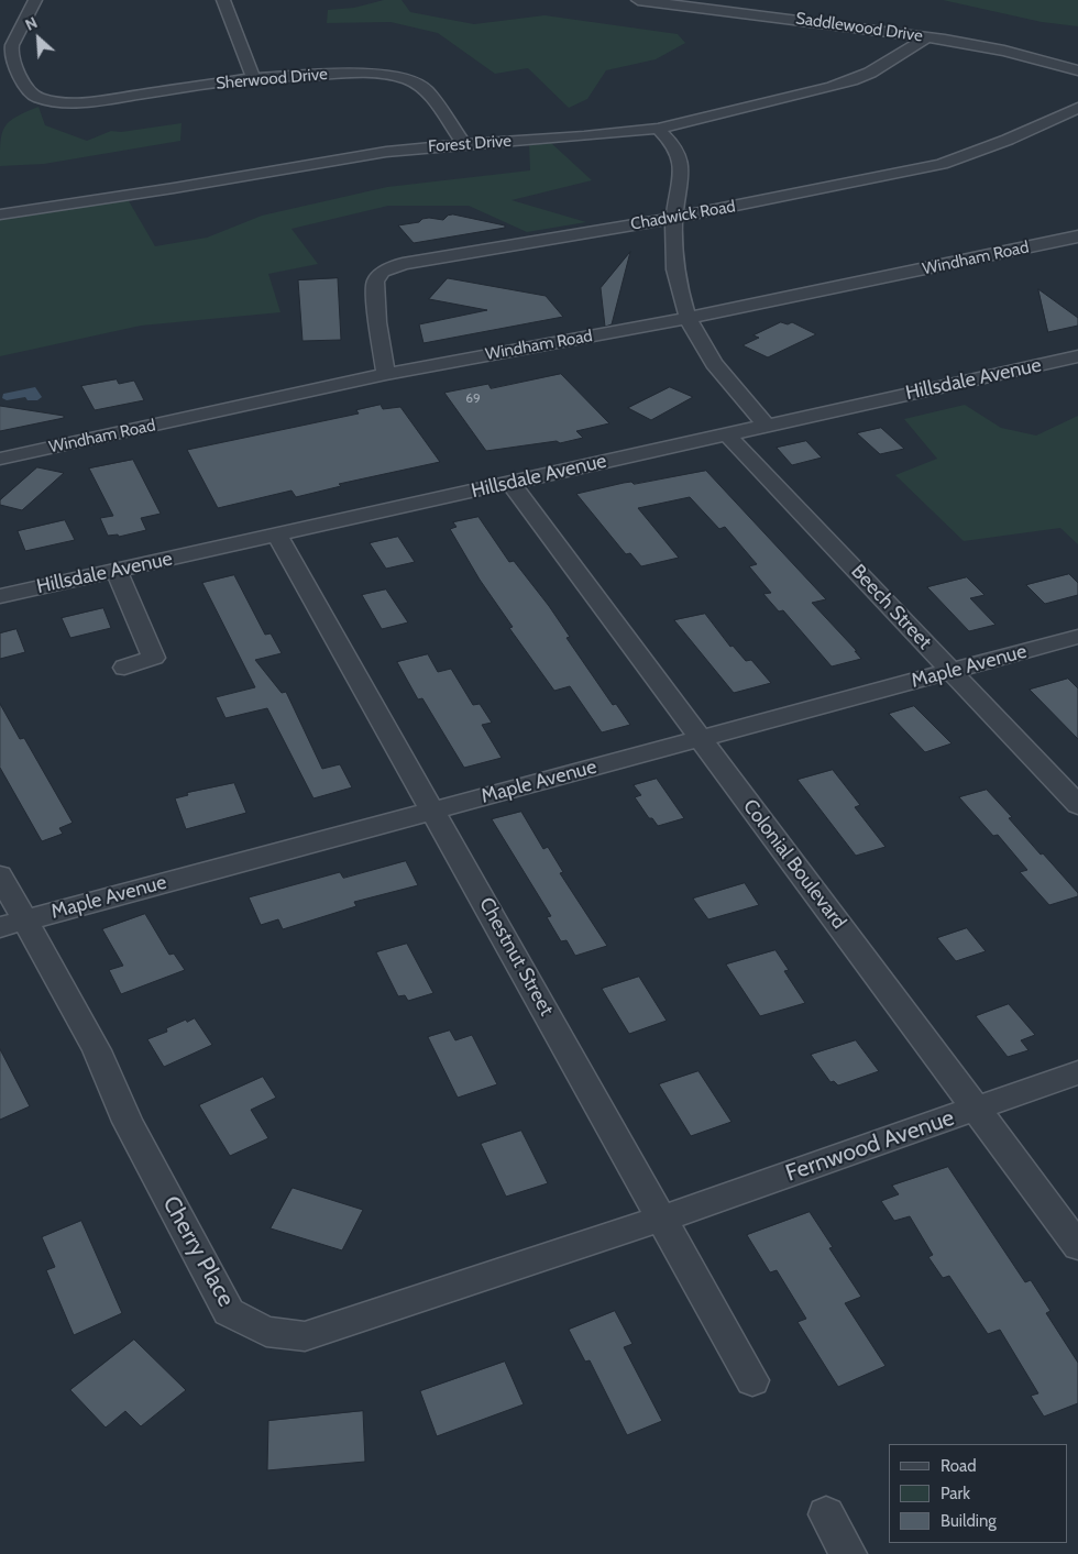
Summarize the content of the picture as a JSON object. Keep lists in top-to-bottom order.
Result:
{
  "streets": {
    "street": [
      "Saddlewood Drive",
      "Sherwood Drive",
      "Forest Drive",
      "Chadwick Road",
      "Windham Road",
      "Hillsdale Avenue",
      "Beech Street",
      "Maple Avenue",
      "Colonial Boulevard",
      "Chestnut Street",
      "Fernwood Avenue",
      "Cherry Place"
    ]
  },
  "crossings": [
    ["Saddlewood Drive", "Forest Drive"],
    ["Sherwood Drive", "Forest Drive"],
    ["Chadwick Road", "Windham Road"],
    ["Hillsdale Avenue", "Beech Street"],
    ["Hillsdale Avenue", "Colonial Boulevard"],
    ["Hillsdale Avenue", "Chestnut Street"],
    ["Beech Street", "Maple Avenue"],
    ["Maple Avenue", "Colonial Boulevard"],
    ["Maple Avenue", "Chestnut Street"],
    ["Maple Avenue", "Cherry Place"],
    ["Colonial Boulevard", "Fernwood Avenue"],
    ["Chestnut Street", "Fernwood Avenue"],
    ["Chestnut Street", "Cherry Place"],
    ["Fernwood Avenue", "Cherry Place"]
  ],
  "house_numbers": ["69"],
  "legend": ["Road", "Park", "Building"],
  "north": "top left"
}
